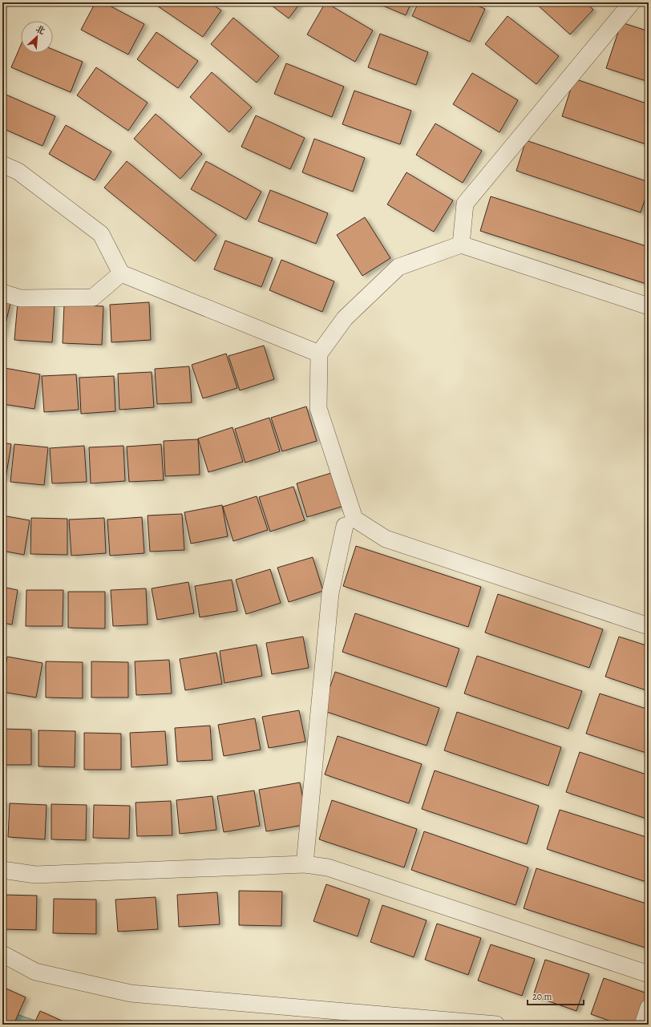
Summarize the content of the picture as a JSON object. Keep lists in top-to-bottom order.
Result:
{
  "scale_bar": "20 m",
  "north": "top right"
}
